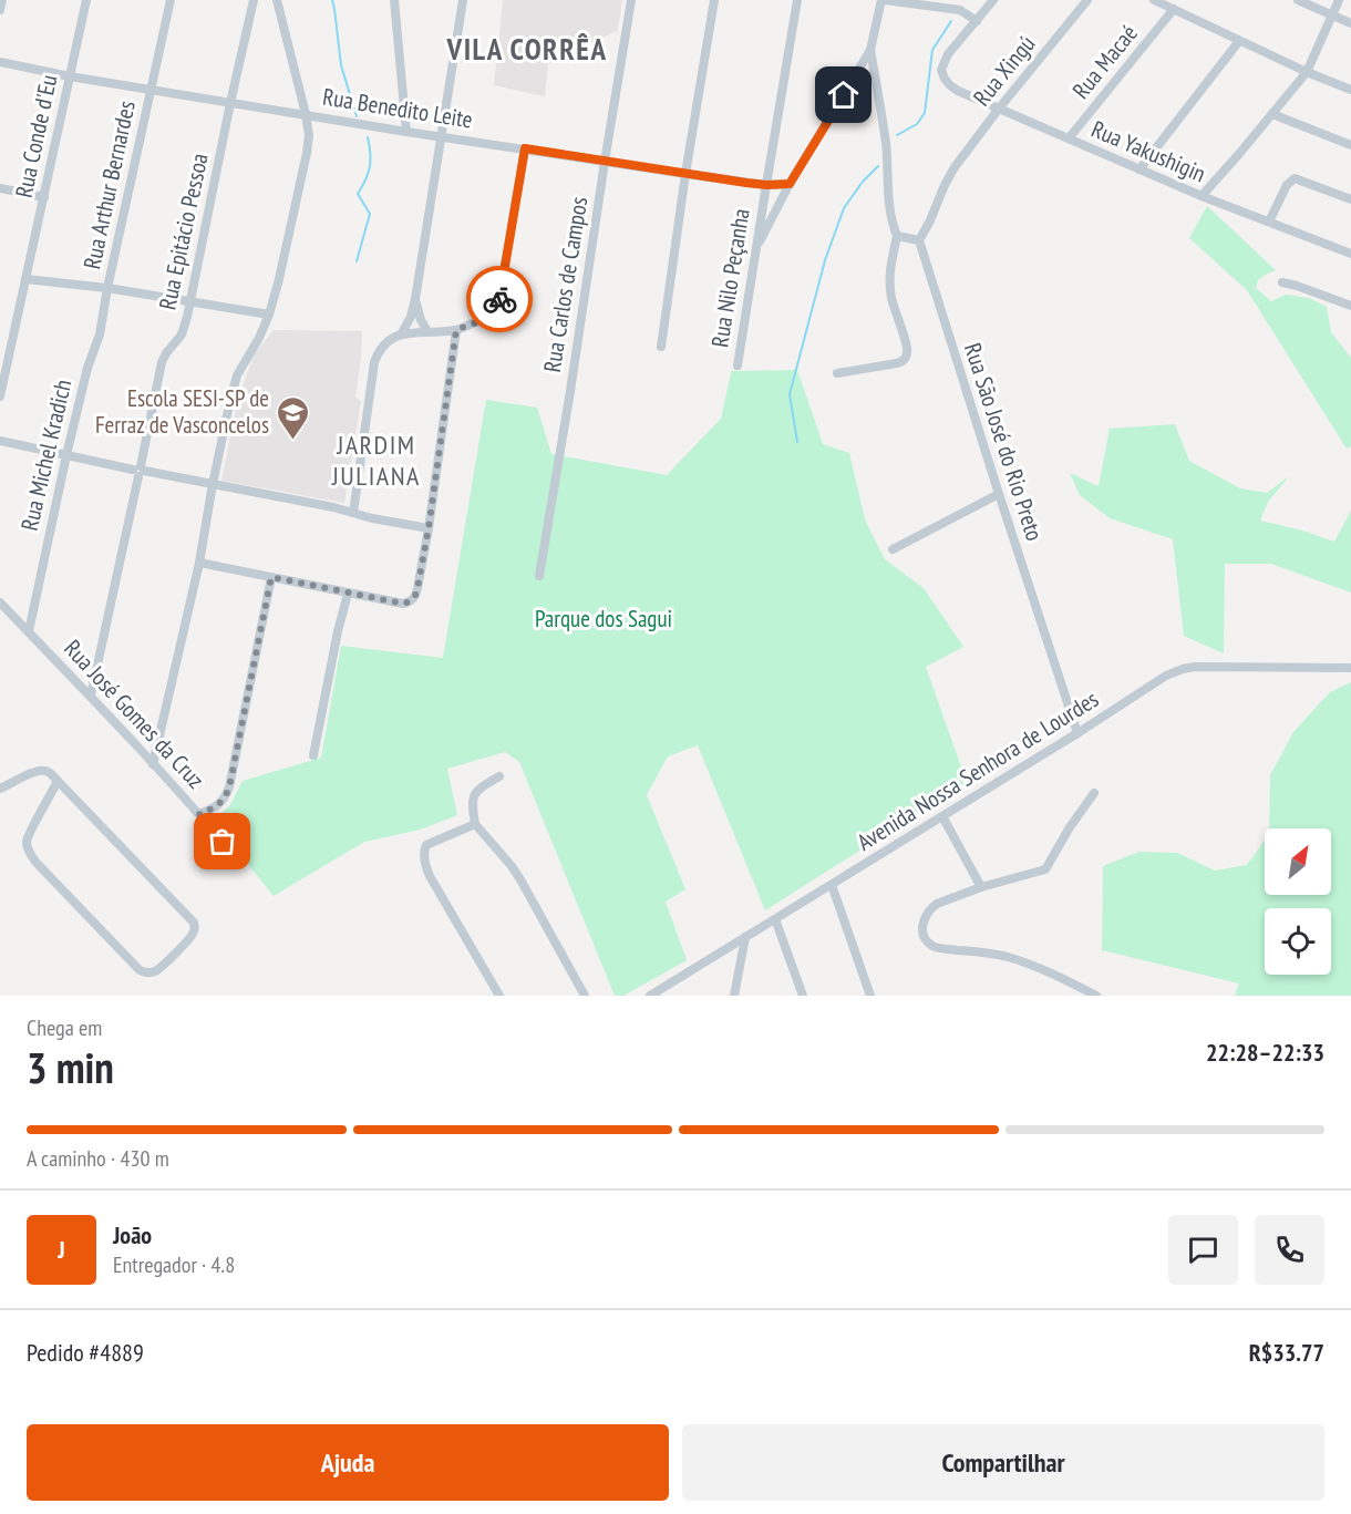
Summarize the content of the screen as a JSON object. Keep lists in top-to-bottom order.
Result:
{
  "streets": {
    "street": [
      "Rua Macaé",
      "Rua Xingú",
      "Rua Benedito Leite",
      "Rua Conde d'Eu",
      "Rua Yakushigin",
      "Rua Arthur Bernardes",
      "Rua Epitácio Pessoa",
      "Rua Nilo Peçanha",
      "Rua Carlos de Campos",
      "Rua São José do Rio Preto",
      "Rua Michel Kradich",
      "Rua José Gomes da Cruz",
      "Avenida Nossa Senhora de Lourdes"
    ]
  },
  "crossings": [
    ["Rua Macaé", "Rua Yakushigin"],
    ["Rua Xingú", "Rua Yakushigin"],
    ["Rua Xingú", "Rua São José do Rio Preto"],
    ["Rua Benedito Leite", "Rua Conde d'Eu"],
    ["Rua Benedito Leite", "Rua Arthur Bernardes"],
    ["Rua Benedito Leite", "Rua Epitácio Pessoa"],
    ["Rua Benedito Leite", "Rua Nilo Peçanha"],
    ["Rua Benedito Leite", "Rua Carlos de Campos"],
    ["Rua Arthur Bernardes", "Rua Michel Kradich"],
    ["Rua Epitácio Pessoa", "Rua José Gomes da Cruz"],
    ["Rua São José do Rio Preto", "Avenida Nossa Senhora de Lourdes"],
    ["Rua Michel Kradich", "Rua José Gomes da Cruz"]
  ],
  "districts": ["VILA CORRÊA", "JARDIM JULIANA"],
  "parks": ["Parque dos Sagui"],
  "places": {
    "school or university": ["Escola SESI-SP de Ferraz de Vasconcelos"]
  },
  "north": "top right",
  "page": {
    "heading": ["3 min", "Chega em", "22:28–22:33"],
    "panel": [
      "João",
      "Entregador · 4.8",
      "Pedido #4889",
      "R$33.77"
    ],
    "bar": "A caminho · 430 m",
    "round": "J",
    "buttons": ["Ajuda", "Compartilhar"]
  }
}
